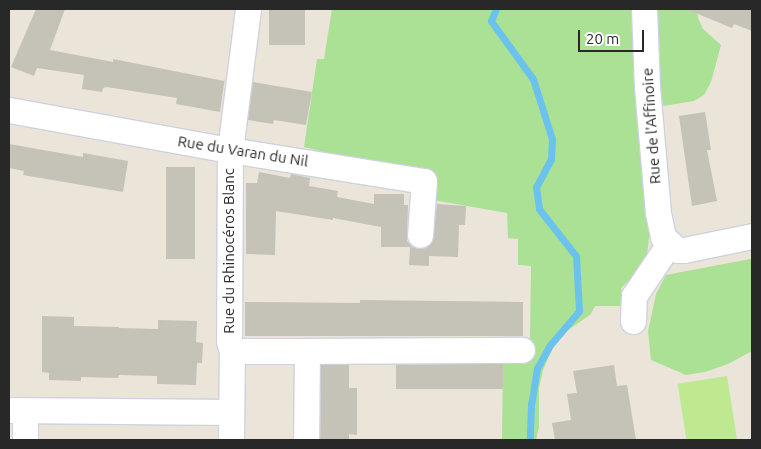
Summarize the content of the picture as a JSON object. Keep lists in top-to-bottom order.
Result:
{
  "streets": {
    "street": ["Rue de l'Affinoire", "Rue du Varan du Nil", "Rue du Rhinocéros Blanc"]
  },
  "crossings": [
    ["Rue du Varan du Nil", "Rue du Rhinocéros Blanc"]
  ],
  "scale_bar": "20 m"
}
